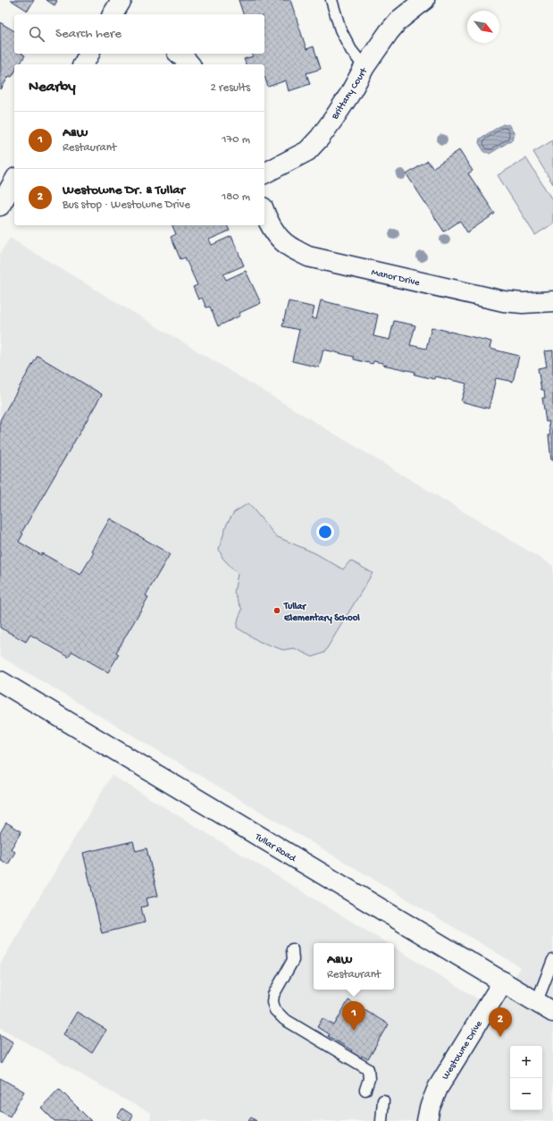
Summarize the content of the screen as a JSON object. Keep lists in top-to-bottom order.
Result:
{
  "streets": {
    "street": [
      "Brittany Court",
      "Manor Drive",
      "Tullar Road",
      "Westowne Drive"
    ]
  },
  "crossings": [
    ["Tullar Road", "Westowne Drive"]
  ],
  "places": ["Tullar Elementary School"],
  "north": "bottom right",
  "page": {
    "search": "Search here",
    "heading": ["Nearby", "2 results"],
    "list": [
      {
        "mark": "1",
        "name": "A&W",
        "note": "Restaurant",
        "value": "170 m"
      },
      {
        "mark": "2",
        "name": "Westowne Dr. & Tullar",
        "note": "Bus stop · Westowne Drive",
        "value": "180 m"
      }
    ],
    "popup": ["A&W", "Restaurant"],
    "pins": ["1", "2"],
    "map_buttons": ["+", "−"]
  }
}
